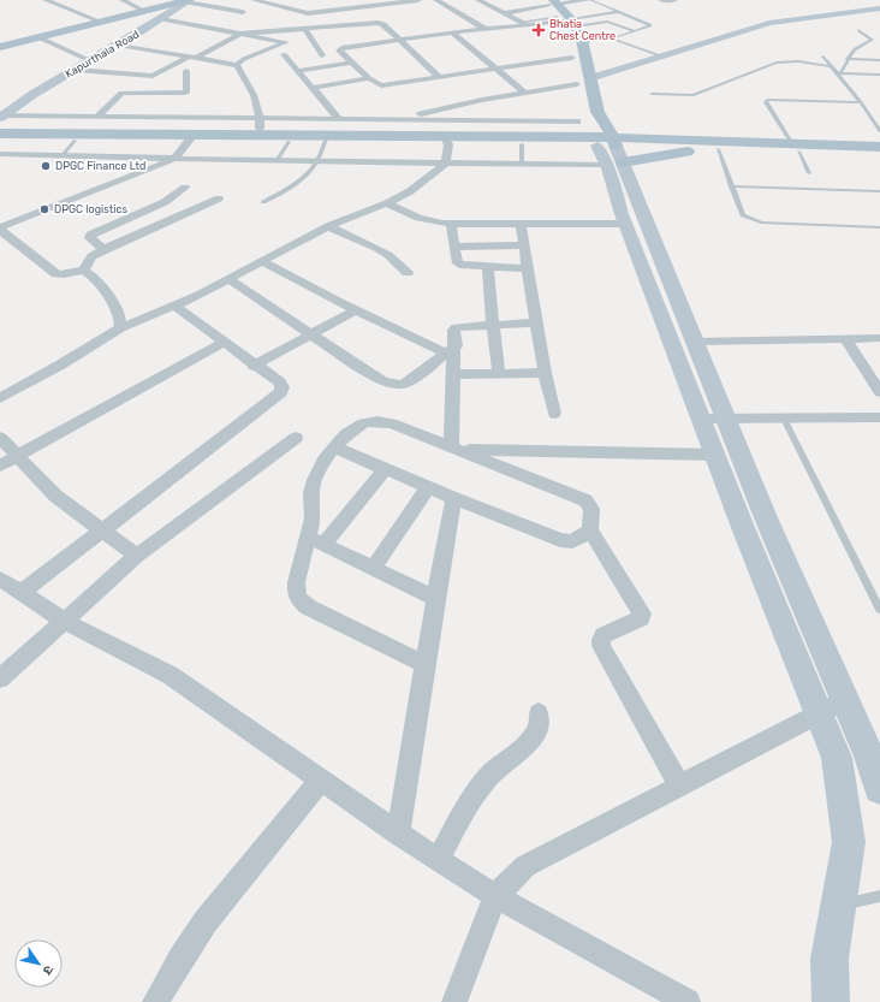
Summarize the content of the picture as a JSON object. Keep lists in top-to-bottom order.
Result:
{
  "streets": {
    "street": ["Kapurthala Road"]
  },
  "places": {
    "health": ["Bhatia Chest Centre"],
    "other": ["DPGC Finance Ltd", "DPGC logistics"]
  },
  "north": "bottom right"
}
